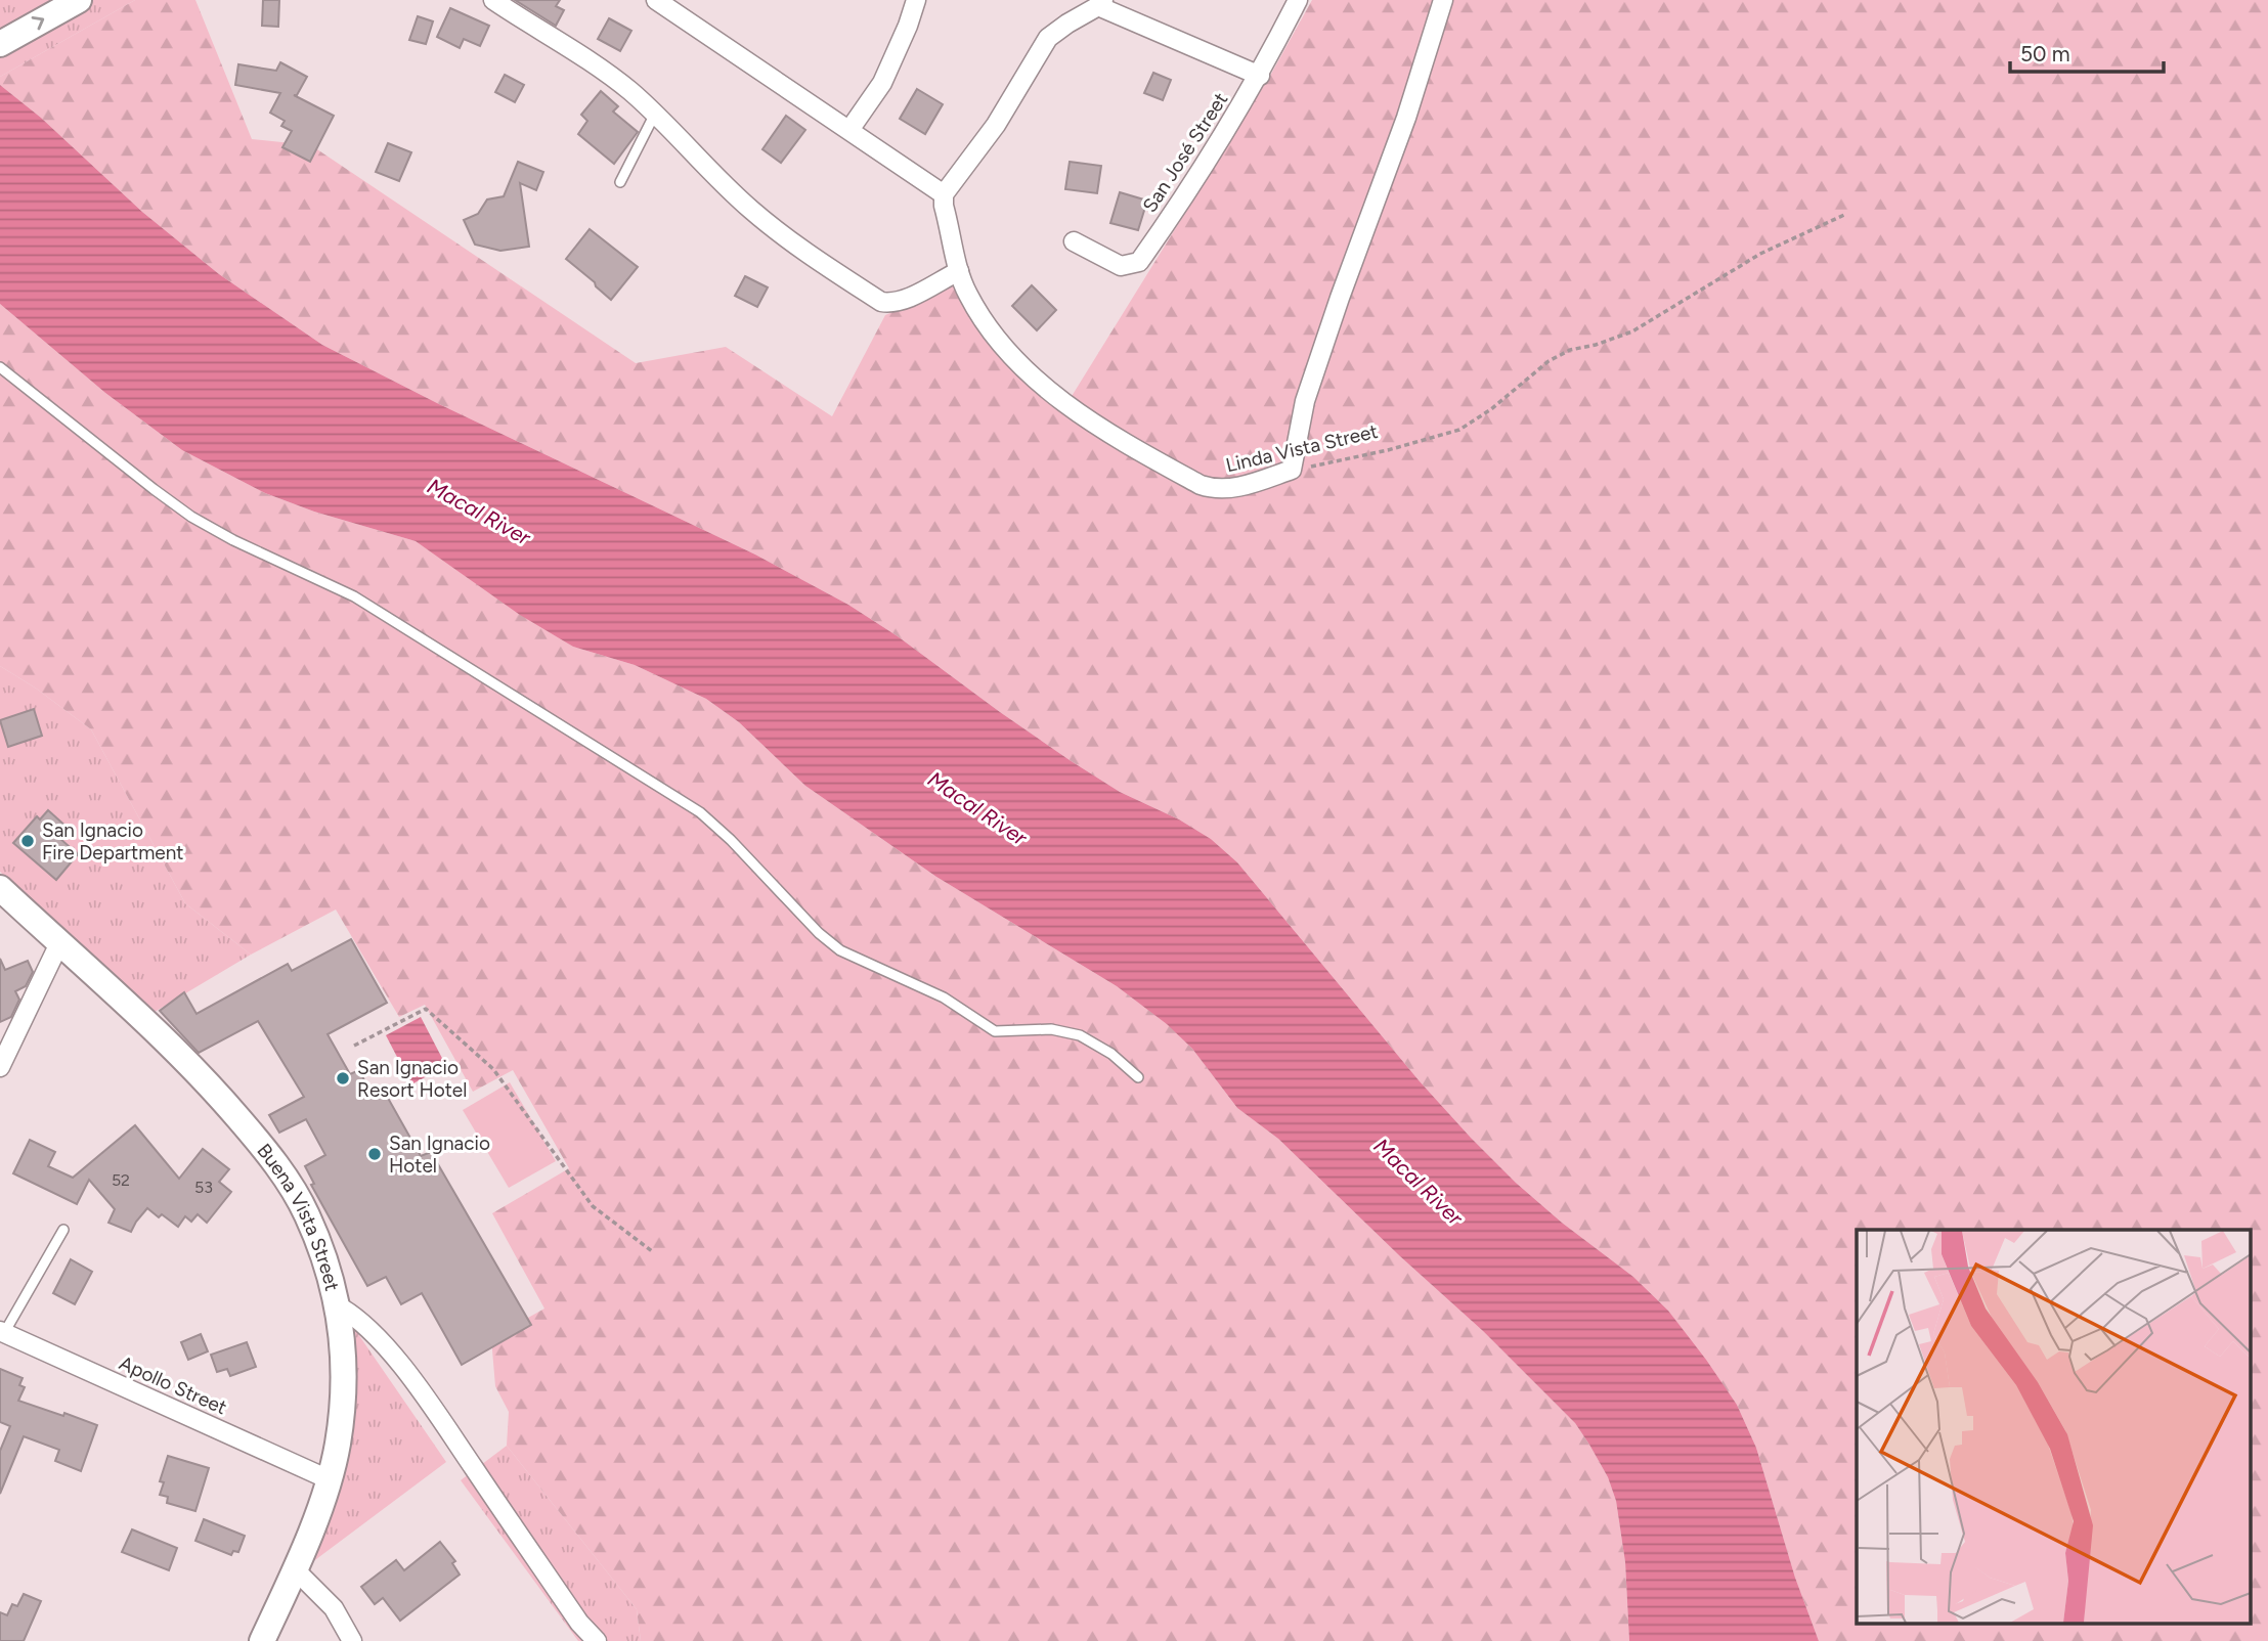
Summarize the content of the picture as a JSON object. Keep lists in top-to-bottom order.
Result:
{
  "streets": {
    "main road": ["Buena Vista Street"],
    "street": ["San José Street", "Linda Vista Street", "Apollo Street"]
  },
  "crossings": [
    ["Buena Vista Street", "Apollo Street"]
  ],
  "water": ["Macal River"],
  "places": ["San Ignacio Fire Department", "San Ignacio Resort Hotel", "San Ignacio Hotel"],
  "house_numbers": ["52", "53"],
  "scale_bar": "50 m"
}
